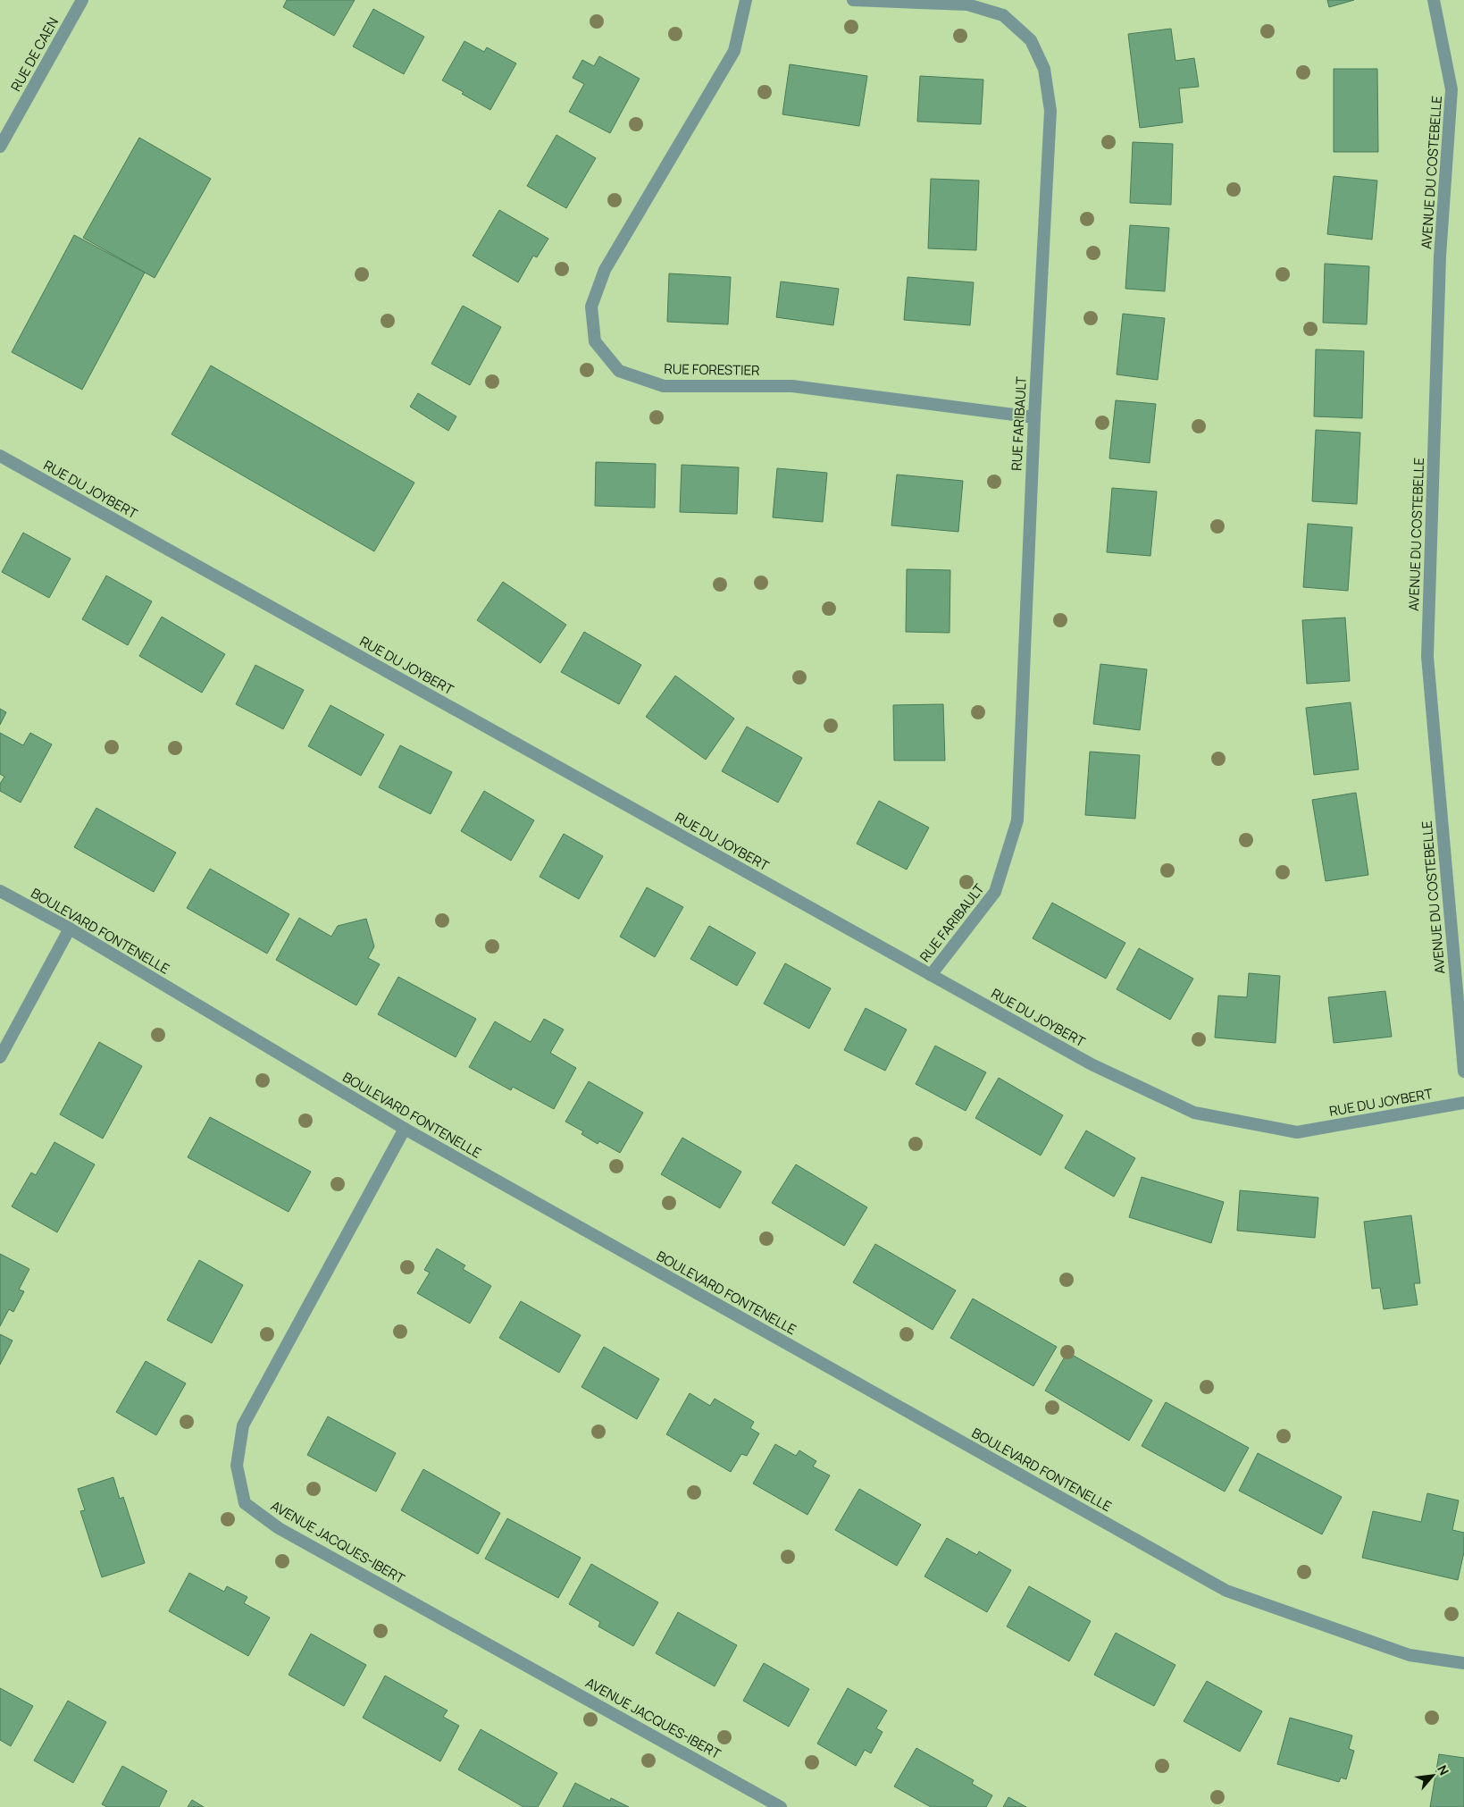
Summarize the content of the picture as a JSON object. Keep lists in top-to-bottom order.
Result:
{
  "streets": {
    "street": [
      "RUE DE CAEN",
      "AVENUE DU COSTEBELLE",
      "RUE FORESTIER",
      "RUE FARIBAULT",
      "RUE DU JOYBERT",
      "BOULEVARD FONTENELLE",
      "AVENUE JACQUES-IBERT"
    ]
  },
  "crossings": [
    ["RUE FORESTIER", "RUE FARIBAULT"],
    ["RUE FARIBAULT", "RUE DU JOYBERT"],
    ["BOULEVARD FONTENELLE", "AVENUE JACQUES-IBERT"]
  ],
  "north": "top right"
}
